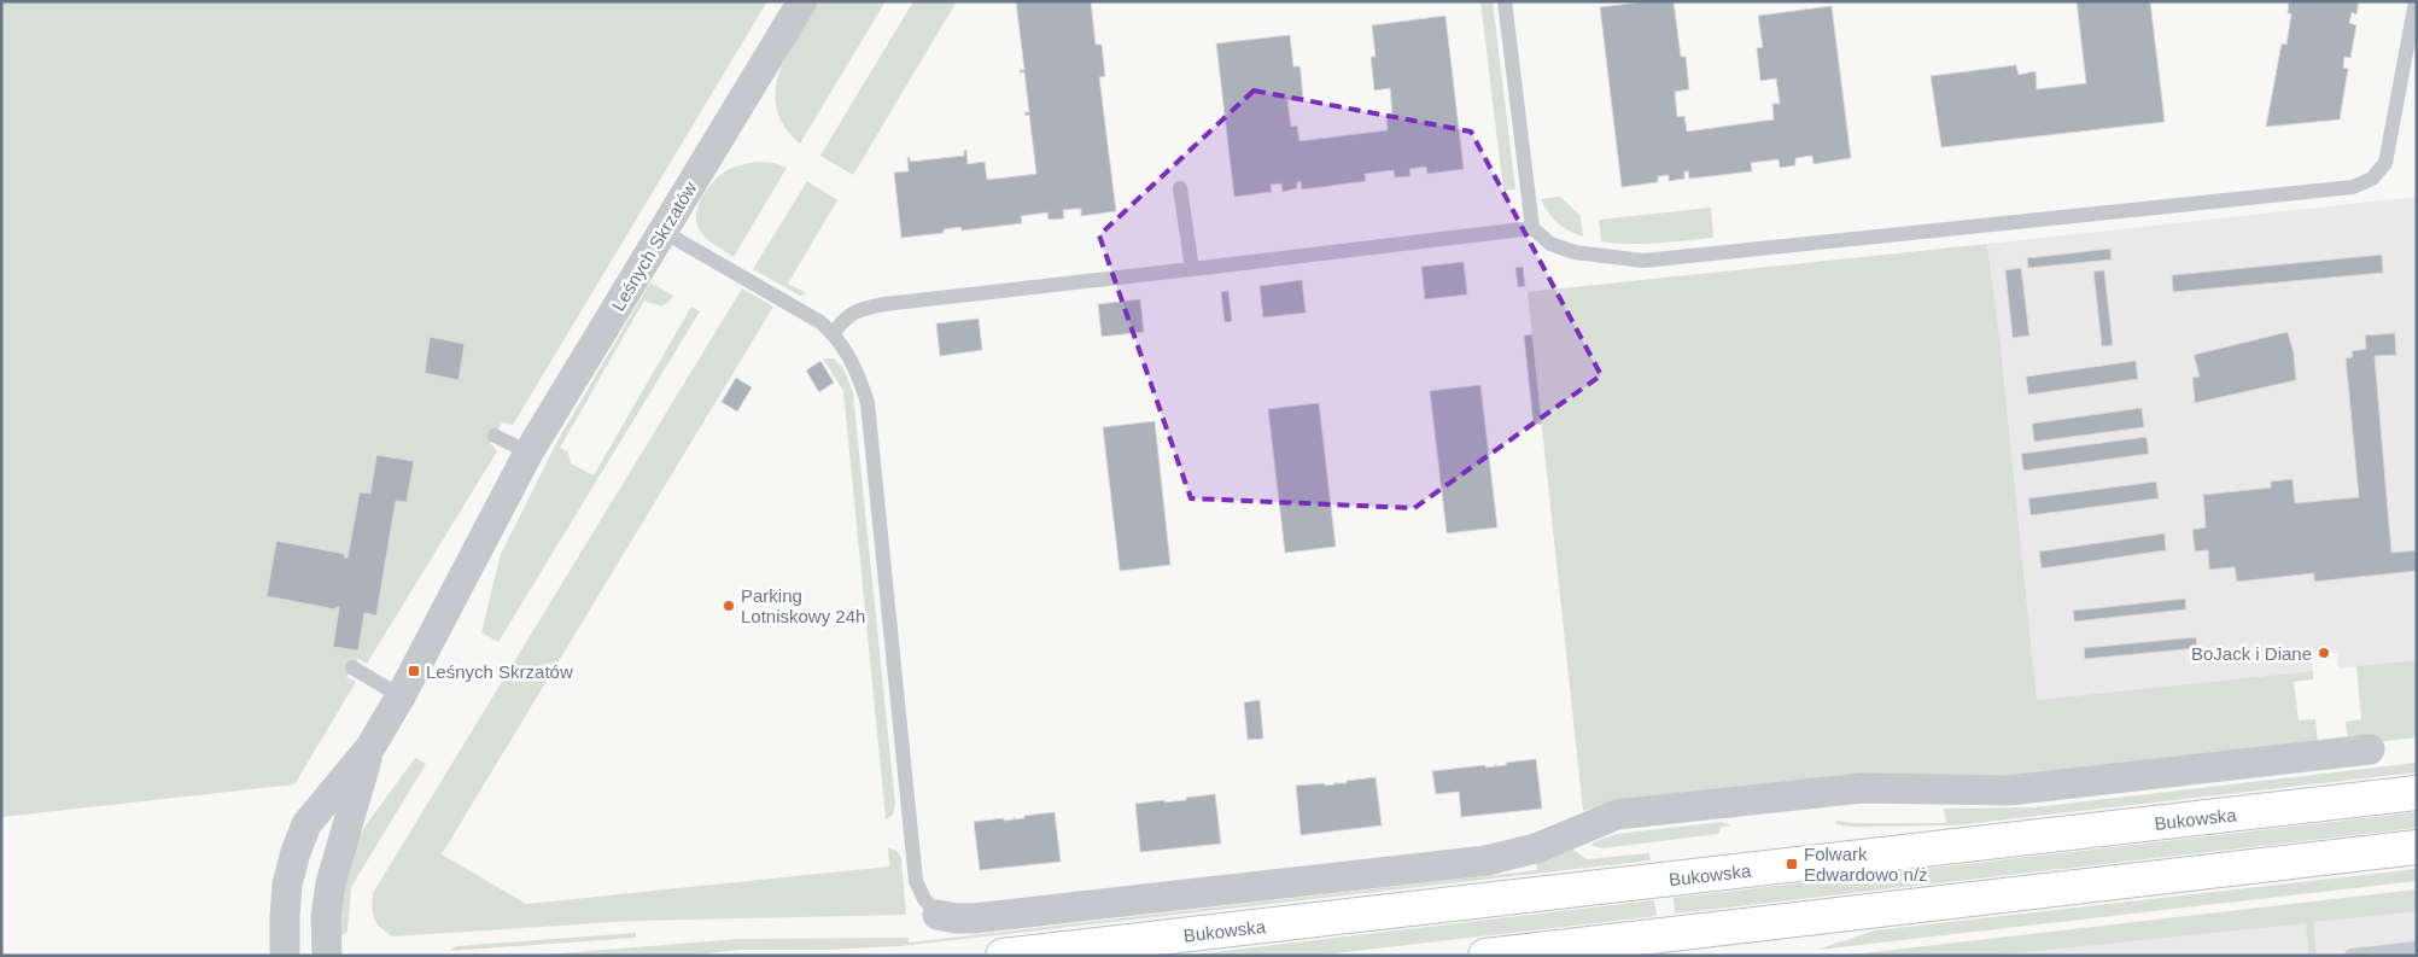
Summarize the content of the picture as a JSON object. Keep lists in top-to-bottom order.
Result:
{
  "streets": {
    "main road": ["Bukowska"],
    "street": ["Leśnych Skrzatów"]
  },
  "places": {
    "other": ["Parking Lotniskowy 24h", "BoJack i Diane"],
    "transit": ["Leśnych Skrzatów", "Folwark Edwardowo n/ż"]
  }
}
